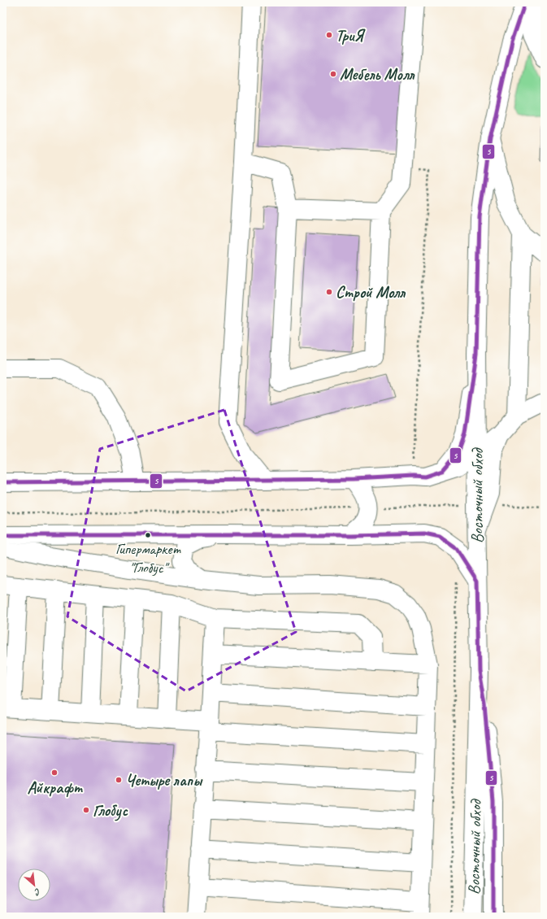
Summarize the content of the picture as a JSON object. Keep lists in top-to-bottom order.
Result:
{
  "streets": {
    "main road": ["Восточный обход"]
  },
  "places": [
    "ТриЯ",
    "Мебель Молл",
    "Строй Молл",
    "Гипермаркет \"Глобус\"",
    "Айкрафт",
    "Четыре лапы",
    "Глобус"
  ],
  "lines": ["transit line 5"],
  "north": "bottom right"
}
